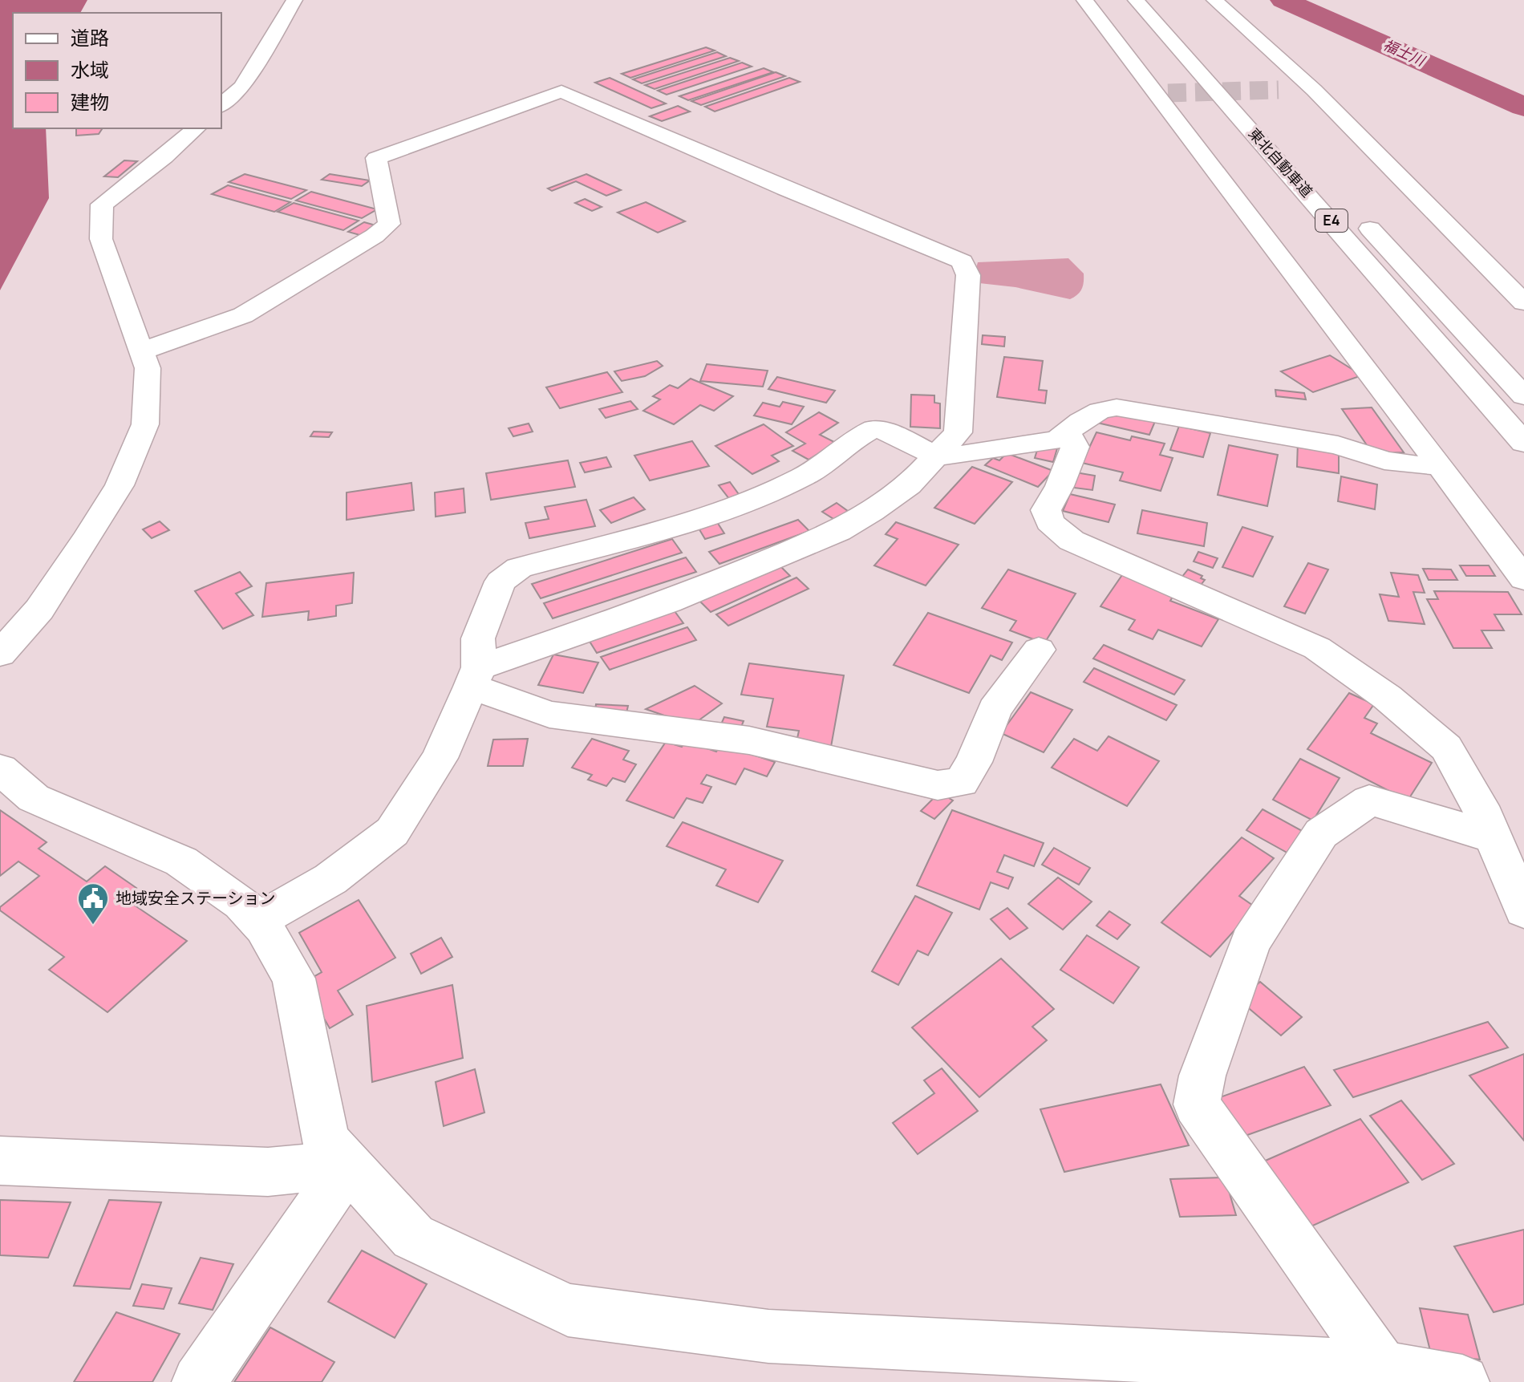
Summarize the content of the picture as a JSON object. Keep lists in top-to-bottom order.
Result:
{
  "streets": {
    "main road": ["東北自動車道", "E4"]
  },
  "water": ["福士川"],
  "places": {
    "public building": ["地域安全ステーション"]
  },
  "legend": ["道路", "水域", "建物"]
}
